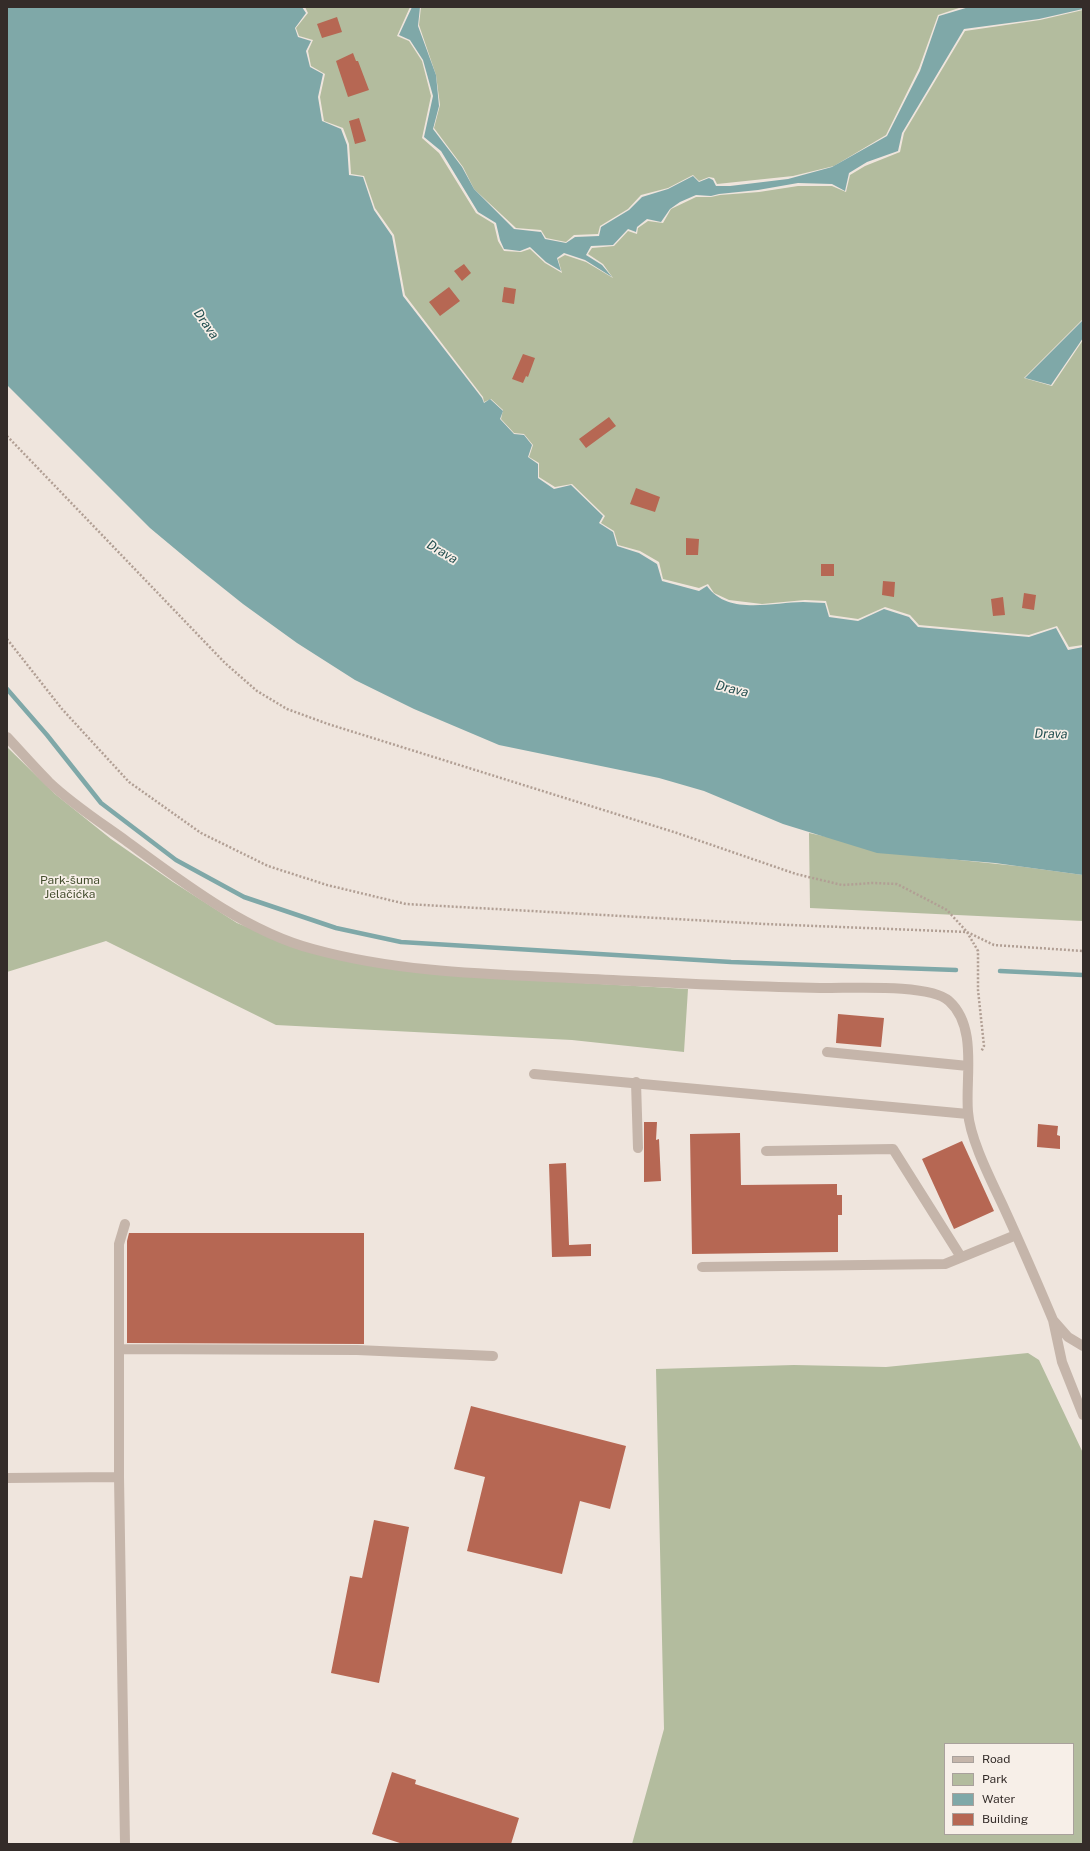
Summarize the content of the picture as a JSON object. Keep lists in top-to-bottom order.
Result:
{
  "water": ["Drava"],
  "parks": ["Park-šuma Jelačićka"],
  "legend": [
    "Road",
    "Park",
    "Water",
    "Building"
  ]
}
